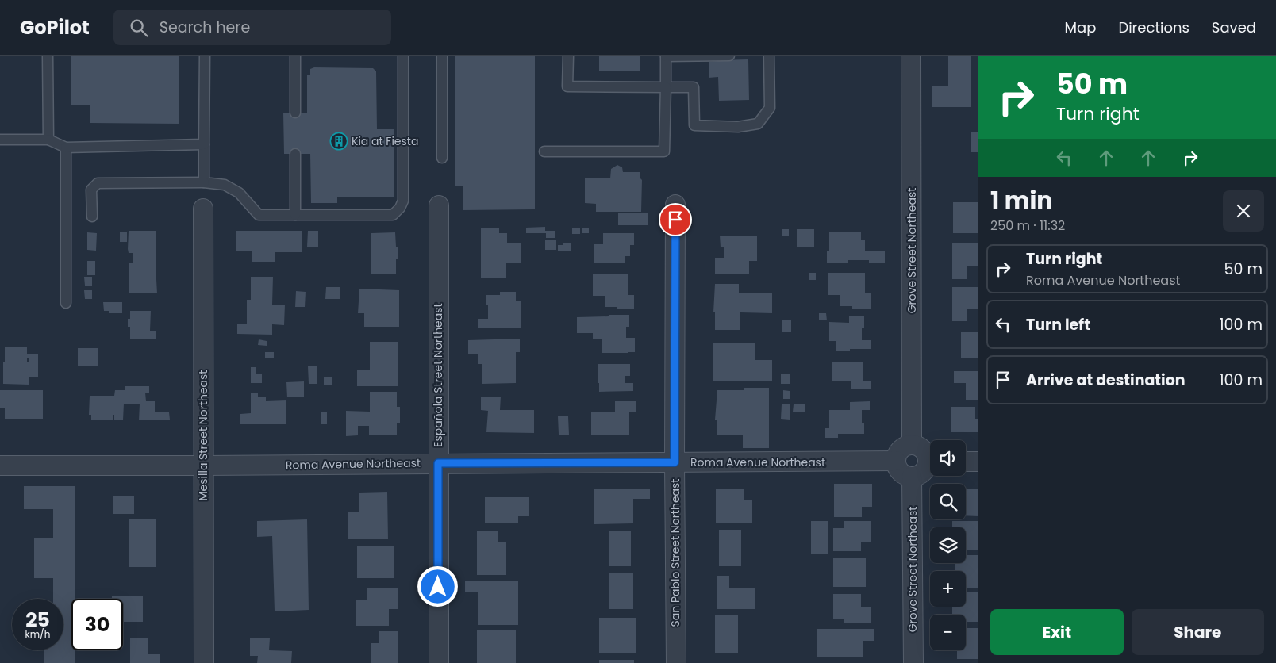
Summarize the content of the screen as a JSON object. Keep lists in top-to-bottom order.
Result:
{
  "streets": {
    "street": [
      "Grove Street Northeast",
      "Española Street Northeast",
      "Mesilla Street Northeast",
      "Roma Avenue Northeast",
      "San Pablo Street Northeast"
    ]
  },
  "crossings": [
    ["Española Street Northeast", "Roma Avenue Northeast"],
    ["Mesilla Street Northeast", "Roma Avenue Northeast"],
    ["Roma Avenue Northeast", "San Pablo Street Northeast"]
  ],
  "places": {
    "building": ["Kia at Fiesta"]
  },
  "page": {
    "header": "GoPilot",
    "search": "Search here",
    "nav": ["Map", "Directions", "Saved"],
    "turn": ["50 m", "Turn right"],
    "heading": ["1 min", "250 m · 11:32"],
    "list": [
      {
        "name": "Turn right",
        "note": "Roma Avenue Northeast",
        "value": "50 m"
      },
      {
        "name": "Turn left",
        "value": "100 m"
      },
      {
        "name": "Arrive at destination",
        "value": "100 m"
      }
    ],
    "map_buttons": ["+", "−"],
    "speed": "25 km/h",
    "limit": "30",
    "buttons": ["Exit", "Share"]
  }
}
